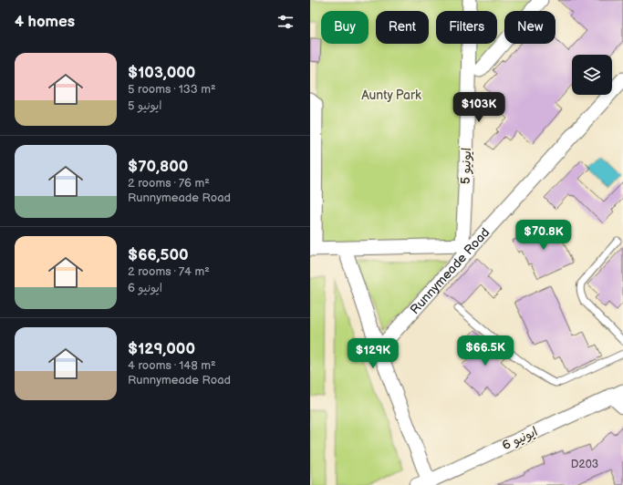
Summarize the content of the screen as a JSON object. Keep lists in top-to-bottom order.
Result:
{
  "streets": {
    "street": ["ایونیو 5", "Runnymeade Road", "ایونیو 6"]
  },
  "crossings": [
    ["ایونیو 5", "Runnymeade Road"]
  ],
  "parks": ["Aunty Park"],
  "house_numbers": ["D203"],
  "page": {
    "heading": "4 homes",
    "chip": [
      "Buy",
      "Rent",
      "Filters",
      "New"
    ],
    "list": [
      {
        "name": "$103,000",
        "note": "5 rooms · 133 m² · ایونیو 5"
      },
      {
        "name": "$70,800",
        "note": "2 rooms · 76 m² · Runnymeade Road"
      },
      {
        "name": "$66,500",
        "note": "2 rooms · 74 m² · ایونیو 6"
      },
      {
        "name": "$129,000",
        "note": "4 rooms · 148 m² · Runnymeade Road"
      }
    ],
    "price": [
      "$103K",
      "$70.8K",
      "$66.5K",
      "$129K"
    ]
  }
}
